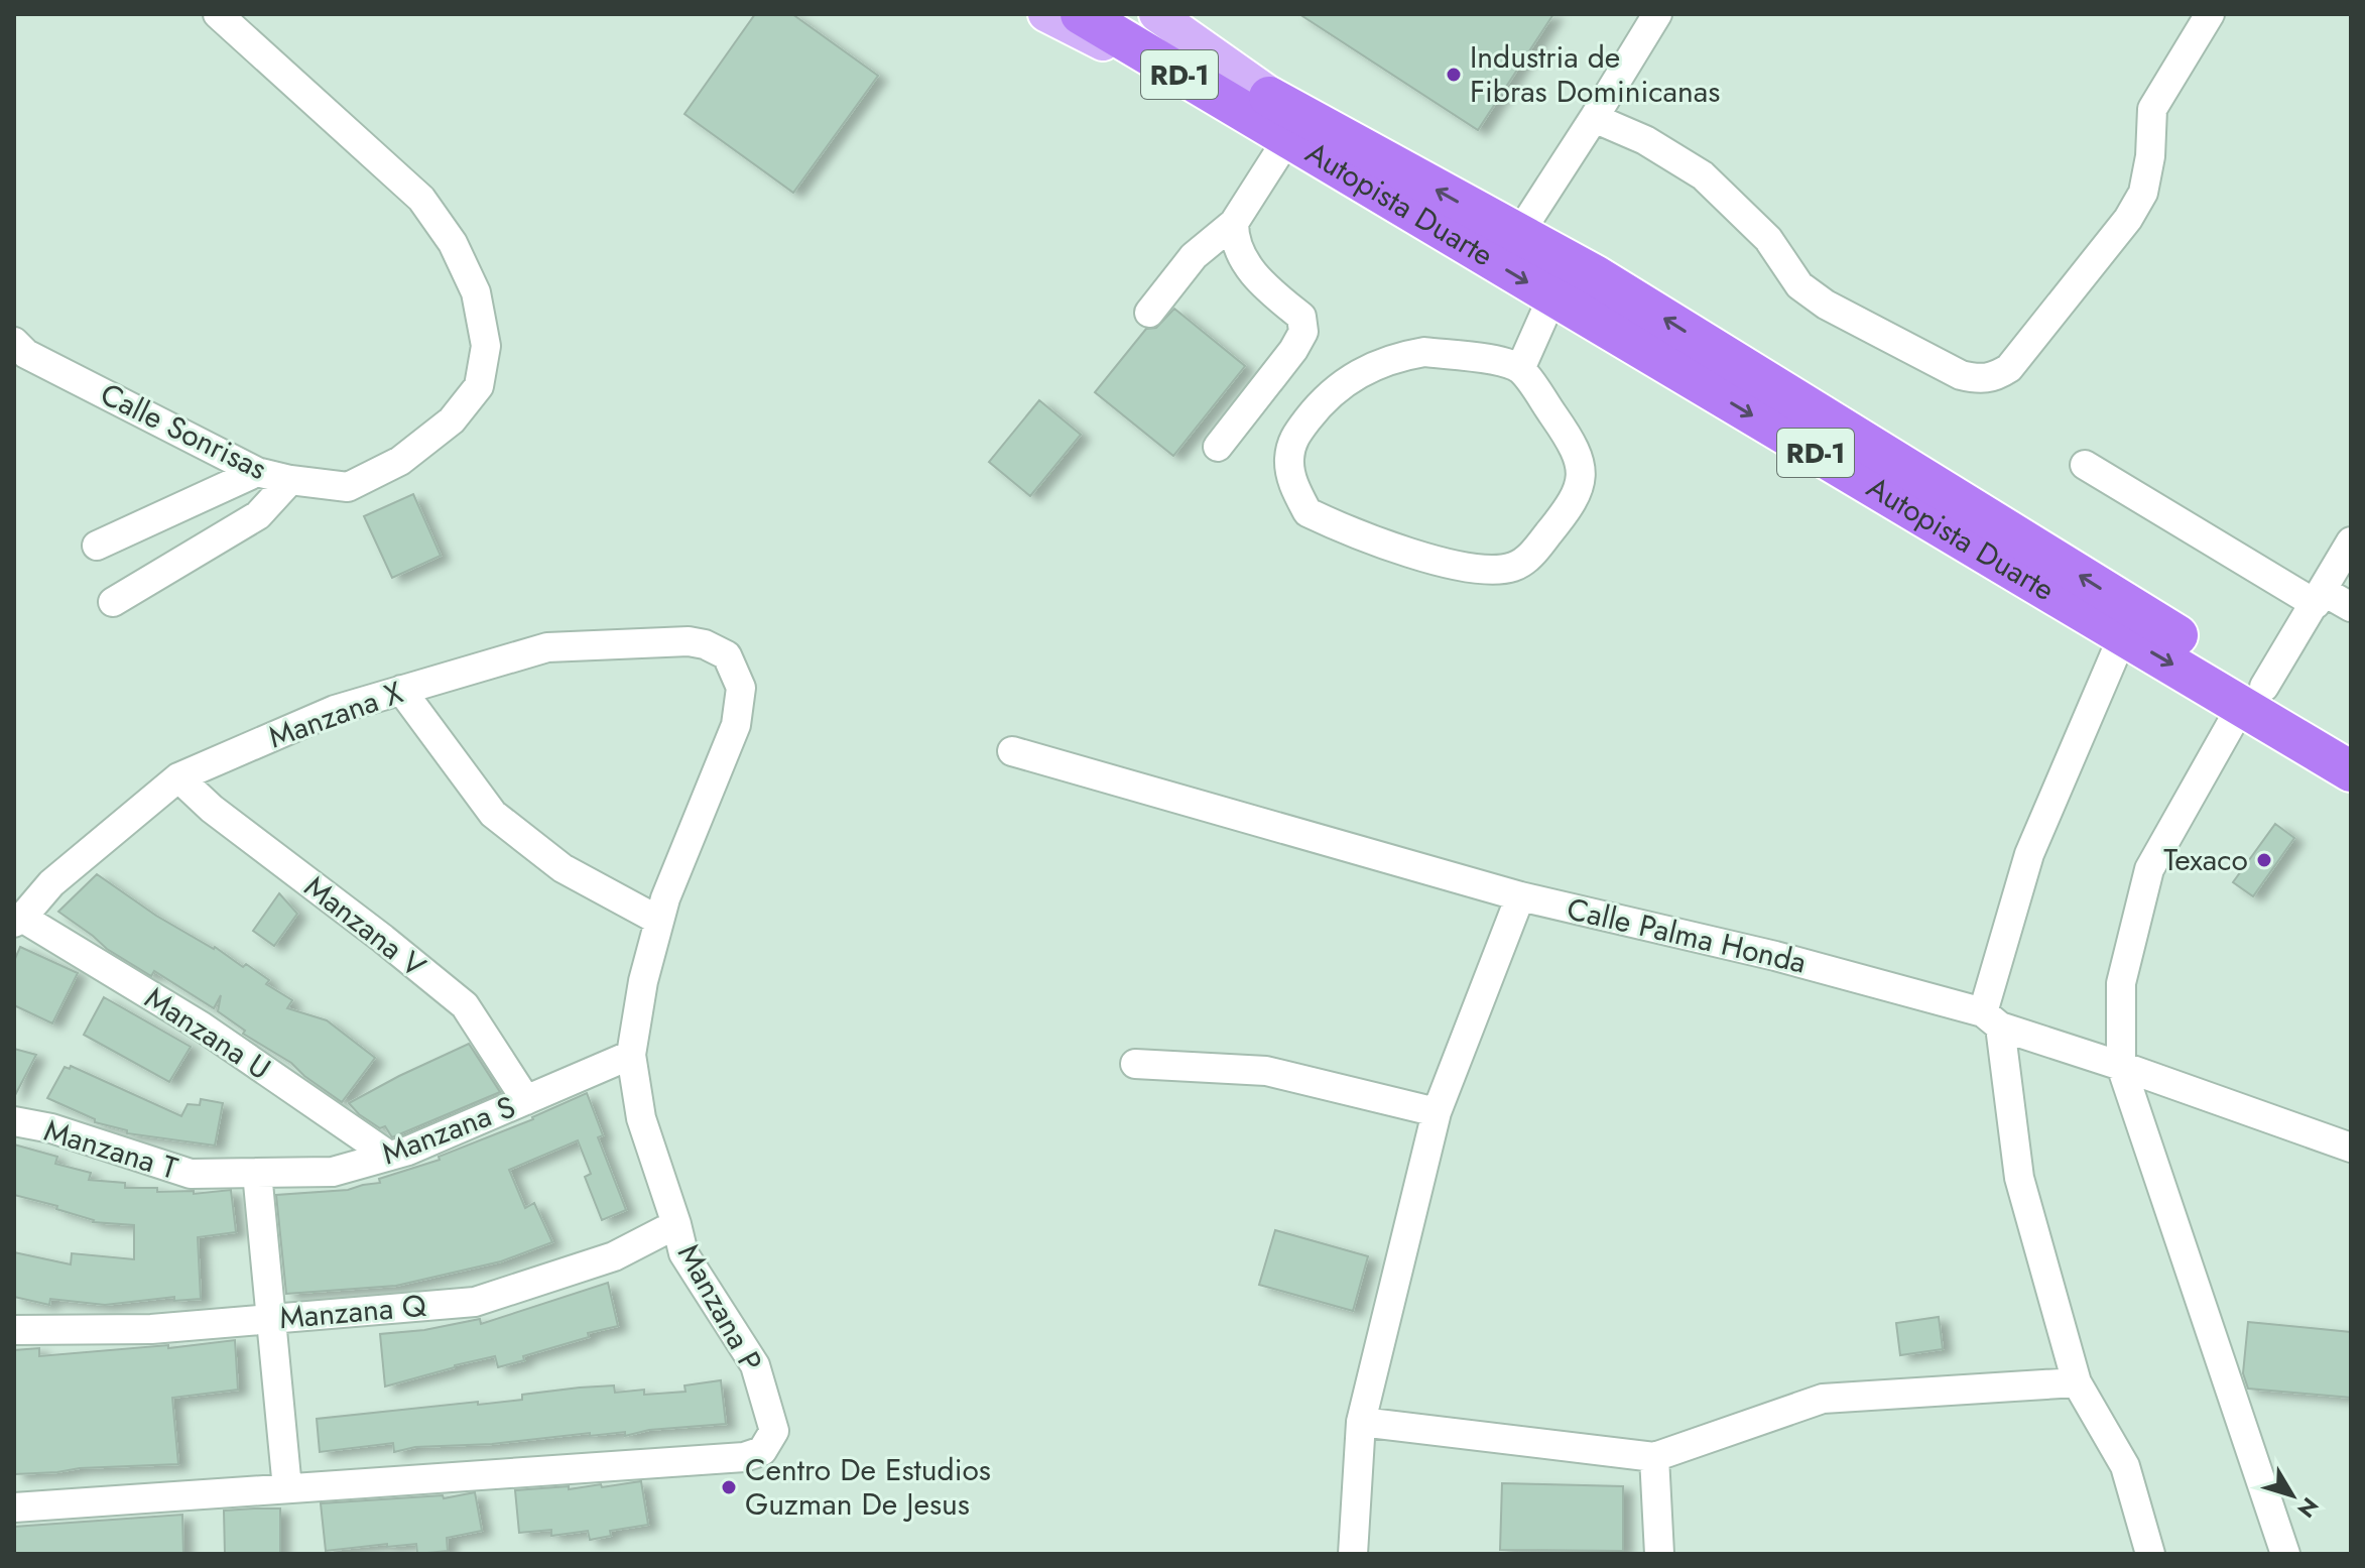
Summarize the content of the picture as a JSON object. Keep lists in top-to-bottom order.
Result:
{
  "streets": {
    "highway": ["RD-1", "Autopista Duarte"],
    "street": [
      "Calle Sonrisas",
      "Manzana X",
      "Manzana V",
      "Calle Palma Honda",
      "Manzana U",
      "Manzana S",
      "Manzana T",
      "Manzana P",
      "Manzana Q"
    ]
  },
  "crossings": [
    ["RD-1", "Autopista Duarte"],
    ["Manzana X", "Manzana V"],
    ["Manzana X", "Manzana U"],
    ["Manzana X", "Manzana P"],
    ["Manzana V", "Manzana S"],
    ["Manzana U", "Manzana S"],
    ["Manzana S", "Manzana T"],
    ["Manzana S", "Manzana P"],
    ["Manzana P", "Manzana Q"]
  ],
  "places": ["Industria de Fibras Dominicanas", "Texaco", "Centro De Estudios Guzman De Jesus"],
  "north": "bottom right"
}
